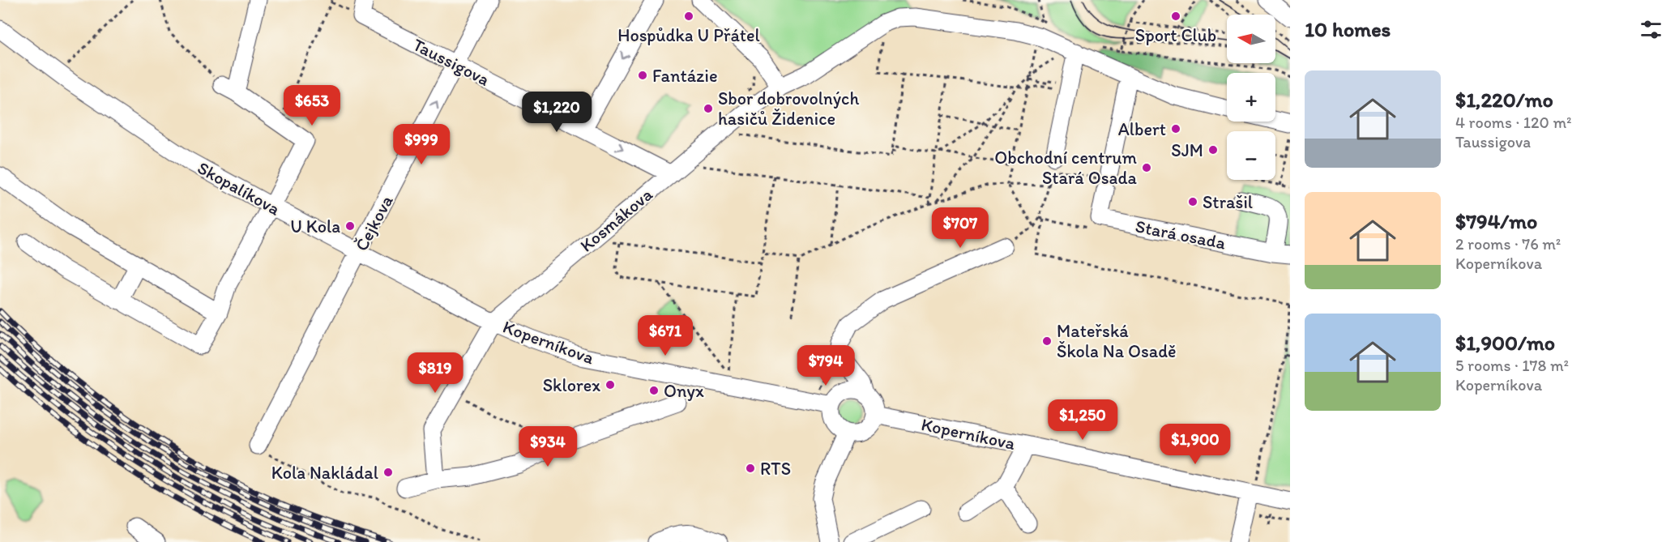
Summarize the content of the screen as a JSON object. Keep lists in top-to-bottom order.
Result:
{
  "streets": {
    "street": [
      "Taussigova",
      "Skopalíkova",
      "Kosmákova",
      "Čejkova",
      "Stará osada",
      "Koperníkova"
    ]
  },
  "crossings": [
    ["Taussigova", "Kosmákova"],
    ["Taussigova", "Čejkova"],
    ["Skopalíkova", "Kosmákova"],
    ["Skopalíkova", "Čejkova"],
    ["Skopalíkova", "Koperníkova"],
    ["Kosmákova", "Koperníkova"]
  ],
  "one_way": ["Čejkova"],
  "places": [
    "Hospůdka U Přátel",
    "Sport Club",
    "Fantázie",
    "Sbor dobrovolných hasičů Židenice",
    "Albert",
    "SJM",
    "Obchodní centrum Stará Osada",
    "Strašil",
    "U Kola",
    "Mateřská Škola Na Osadě",
    "Sklorex",
    "Onyx",
    "RTS",
    "Kola Nakládal"
  ],
  "north": "left",
  "page": {
    "heading": "10 homes",
    "map_buttons": ["+", "−"],
    "list": [
      {
        "name": "$1,220/mo",
        "note": "4 rooms · 120 m² · Taussigova"
      },
      {
        "name": "$794/mo",
        "note": "2 rooms · 76 m² · Koperníkova"
      },
      {
        "name": "$1,900/mo",
        "note": "5 rooms · 178 m² · Koperníkova"
      }
    ],
    "price": [
      "$653",
      "$1,220",
      "$999",
      "$707",
      "$671",
      "$794",
      "$819",
      "$1,250",
      "$1,900",
      "$934"
    ]
  }
}
